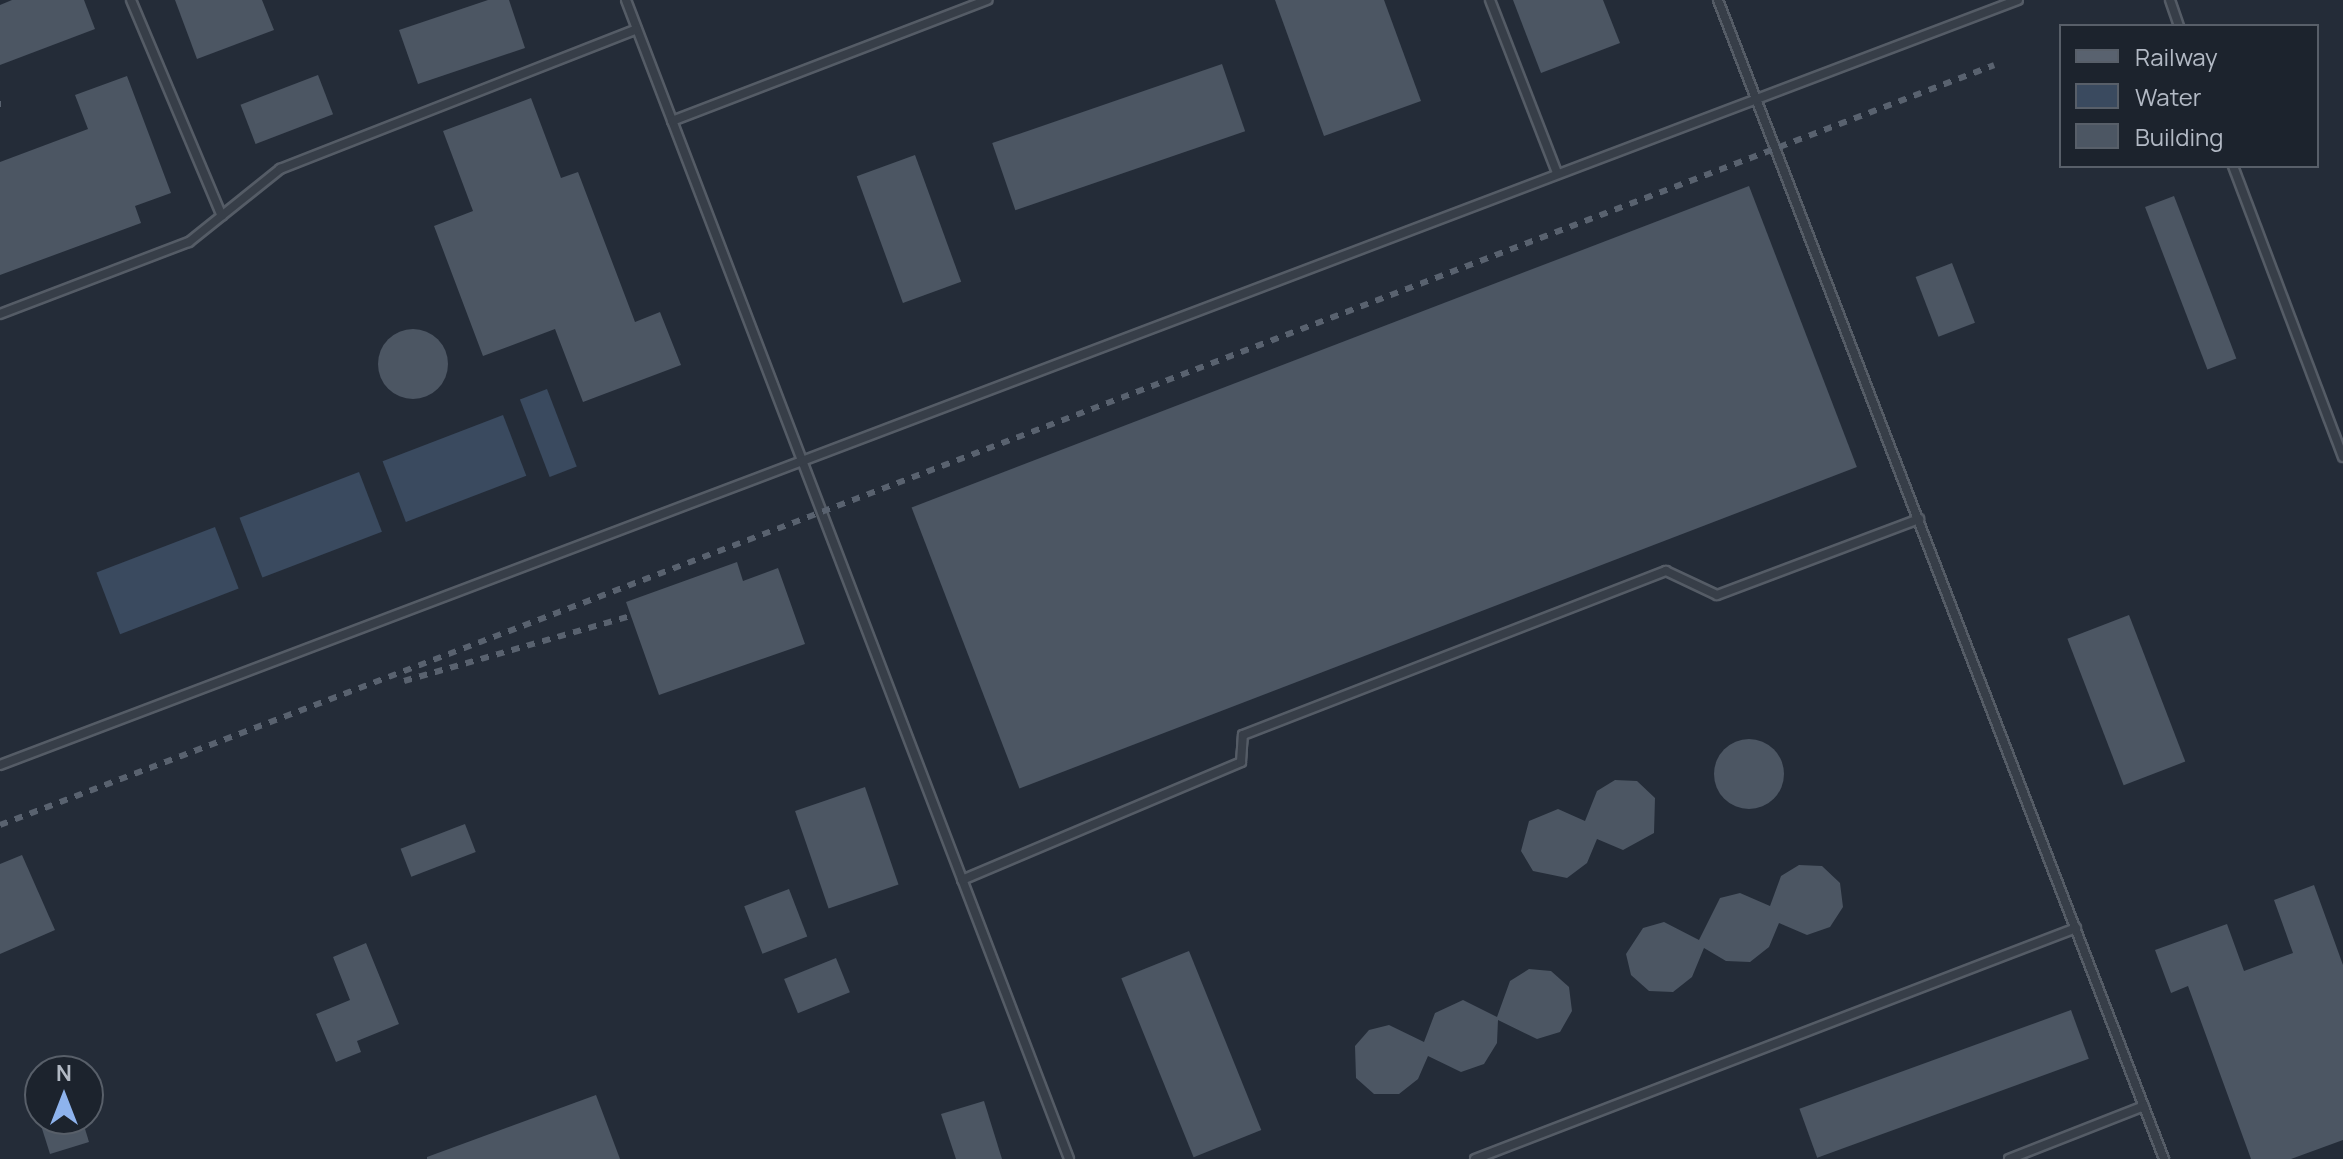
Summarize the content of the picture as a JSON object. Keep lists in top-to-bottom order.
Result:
{
  "legend": ["Railway", "Water", "Building"],
  "north": "top"
}
